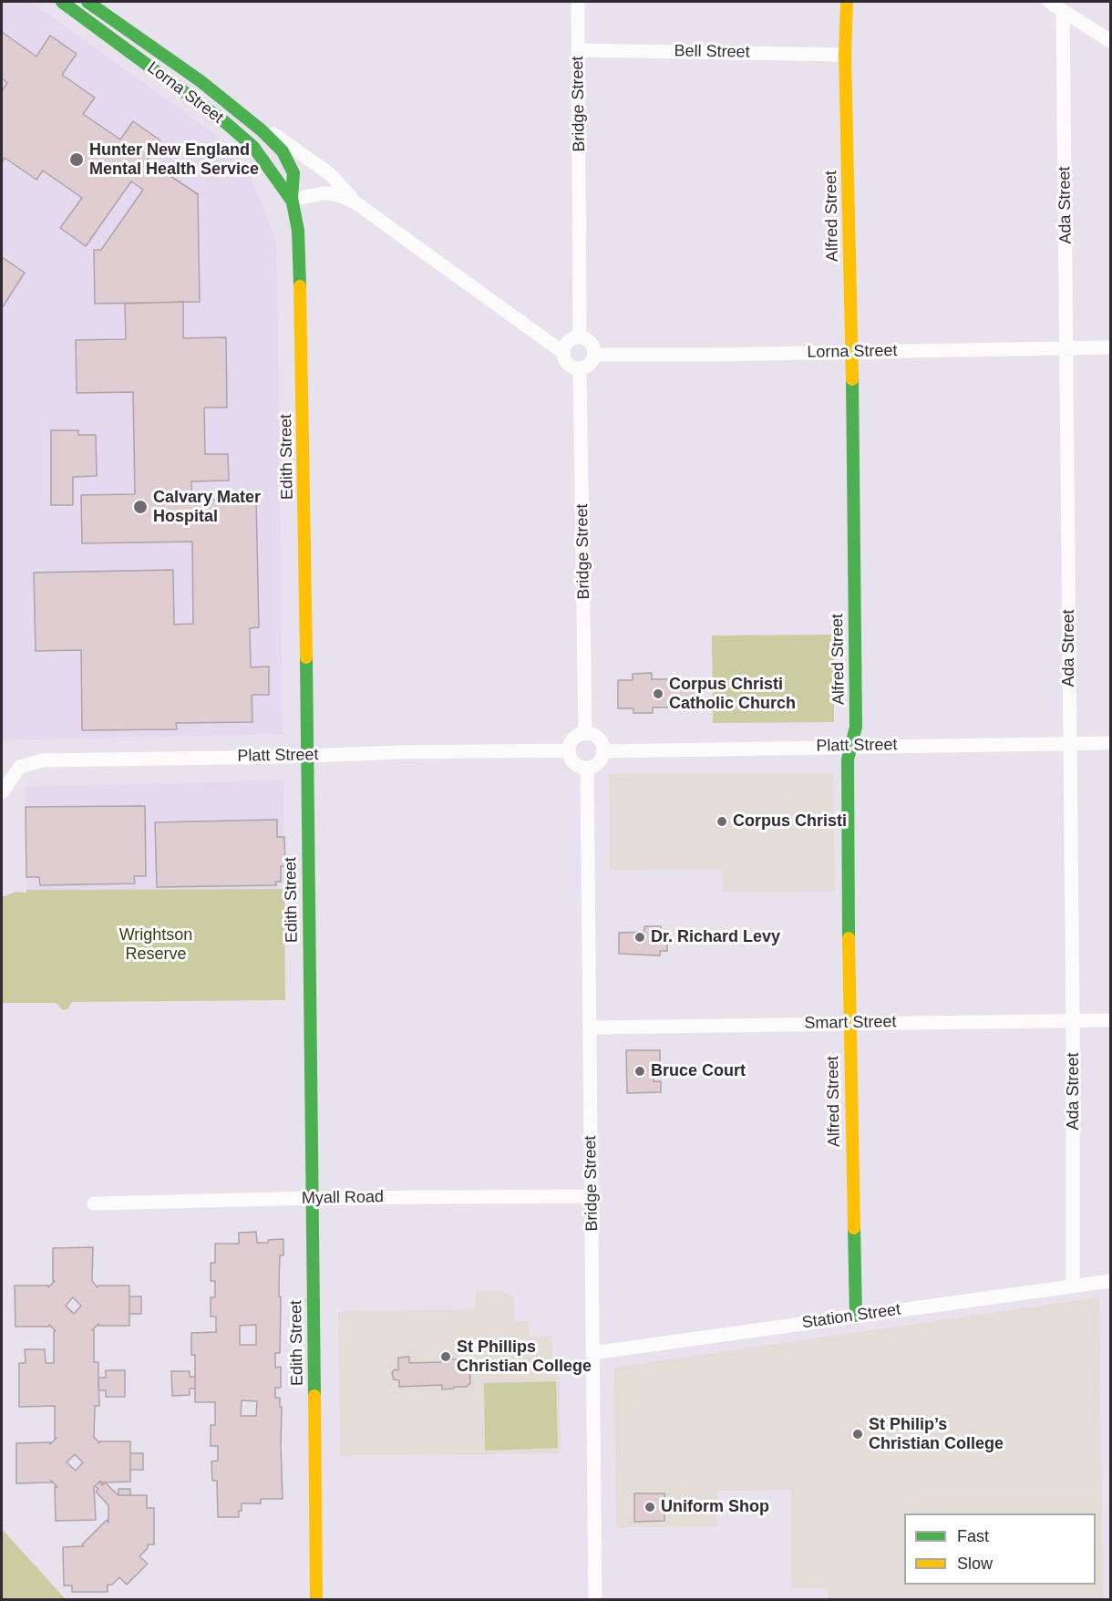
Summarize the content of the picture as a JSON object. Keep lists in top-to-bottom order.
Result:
{
  "streets": {
    "main road": ["Lorna Street", "Alfred Street", "Edith Street"],
    "street": [
      "Bell Street",
      "Bridge Street",
      "Ada Street",
      "Platt Street",
      "Smart Street",
      "Myall Road",
      "Station Street"
    ]
  },
  "crossings": [
    ["Bell Street", "Bridge Street"],
    ["Bell Street", "Alfred Street"],
    ["Lorna Street", "Bridge Street"],
    ["Lorna Street", "Ada Street"],
    ["Lorna Street", "Alfred Street"],
    ["Lorna Street", "Edith Street"],
    ["Bridge Street", "Platt Street"],
    ["Bridge Street", "Smart Street"],
    ["Bridge Street", "Myall Road"],
    ["Bridge Street", "Station Street"],
    ["Ada Street", "Platt Street"],
    ["Ada Street", "Smart Street"],
    ["Ada Street", "Station Street"],
    ["Alfred Street", "Platt Street"],
    ["Alfred Street", "Smart Street"],
    ["Alfred Street", "Station Street"],
    ["Edith Street", "Platt Street"],
    ["Edith Street", "Myall Road"]
  ],
  "parks": ["Wrightson Reserve"],
  "places": [
    "Hunter New England Mental Health Service",
    "Calvary Mater Hospital",
    "Corpus Christi Catholic Church",
    "Corpus Christi",
    "Dr. Richard Levy",
    "Bruce Court",
    "St Phillips Christian College",
    "St Philip’s Christian College",
    "Uniform Shop"
  ],
  "legend": ["Fast", "Slow"]
}
